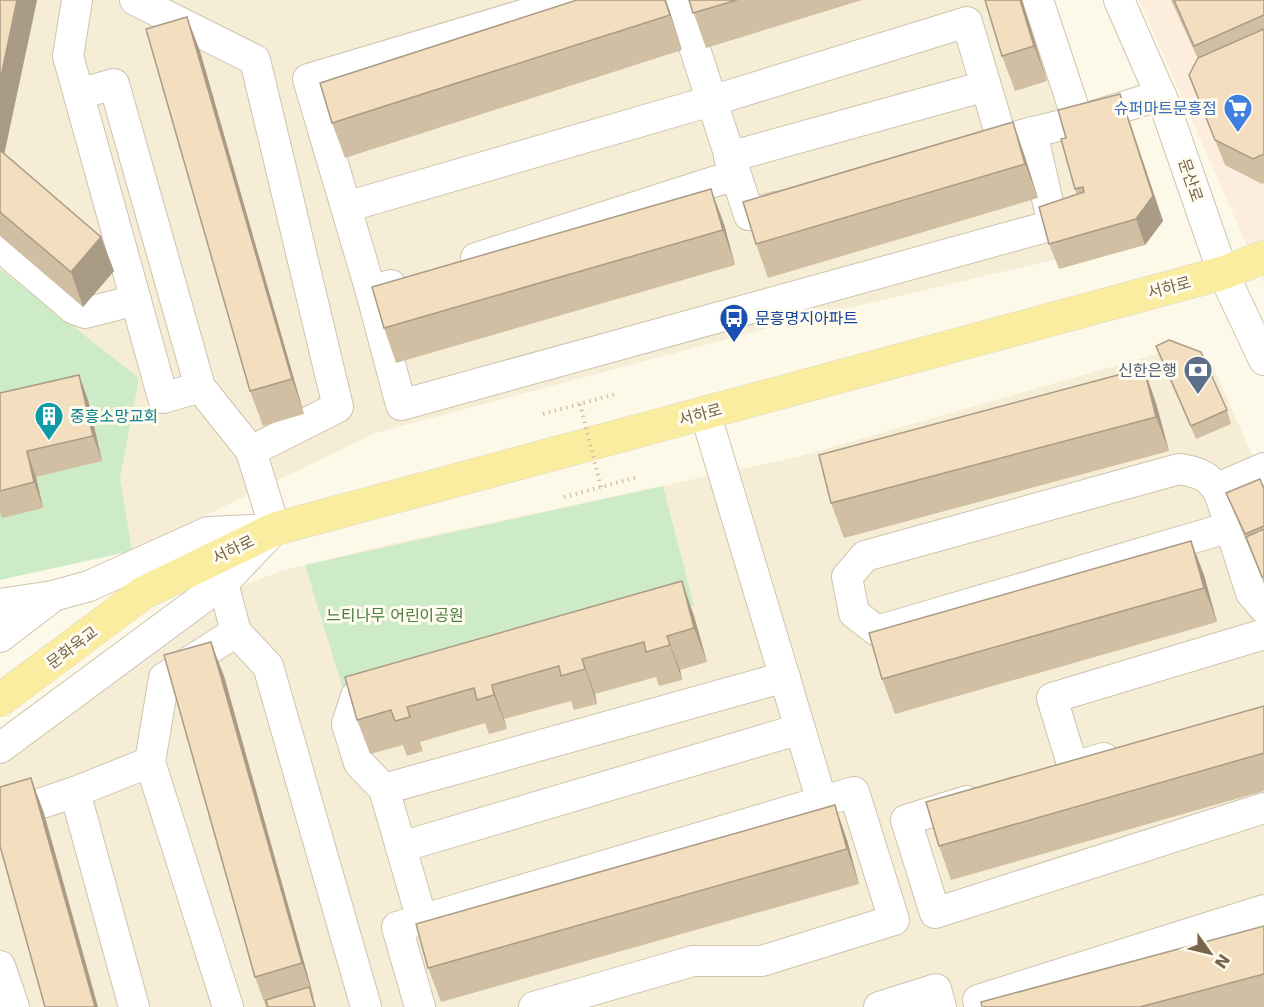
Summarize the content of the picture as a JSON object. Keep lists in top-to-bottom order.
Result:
{
  "streets": {
    "main road": ["서하로", "문화육교"],
    "street": ["문산로"]
  },
  "crossings": [
    ["문산로", "서하로"],
    ["서하로", "문화육교"]
  ],
  "parks": ["느티나무 어린이공원"],
  "places": {
    "supermarket": ["슈퍼마트문흥점"],
    "bus stop": ["문흥명지아파트"],
    "bank": ["신한은행"],
    "building": ["중흥소망교회"]
  },
  "north": "bottom right"
}
